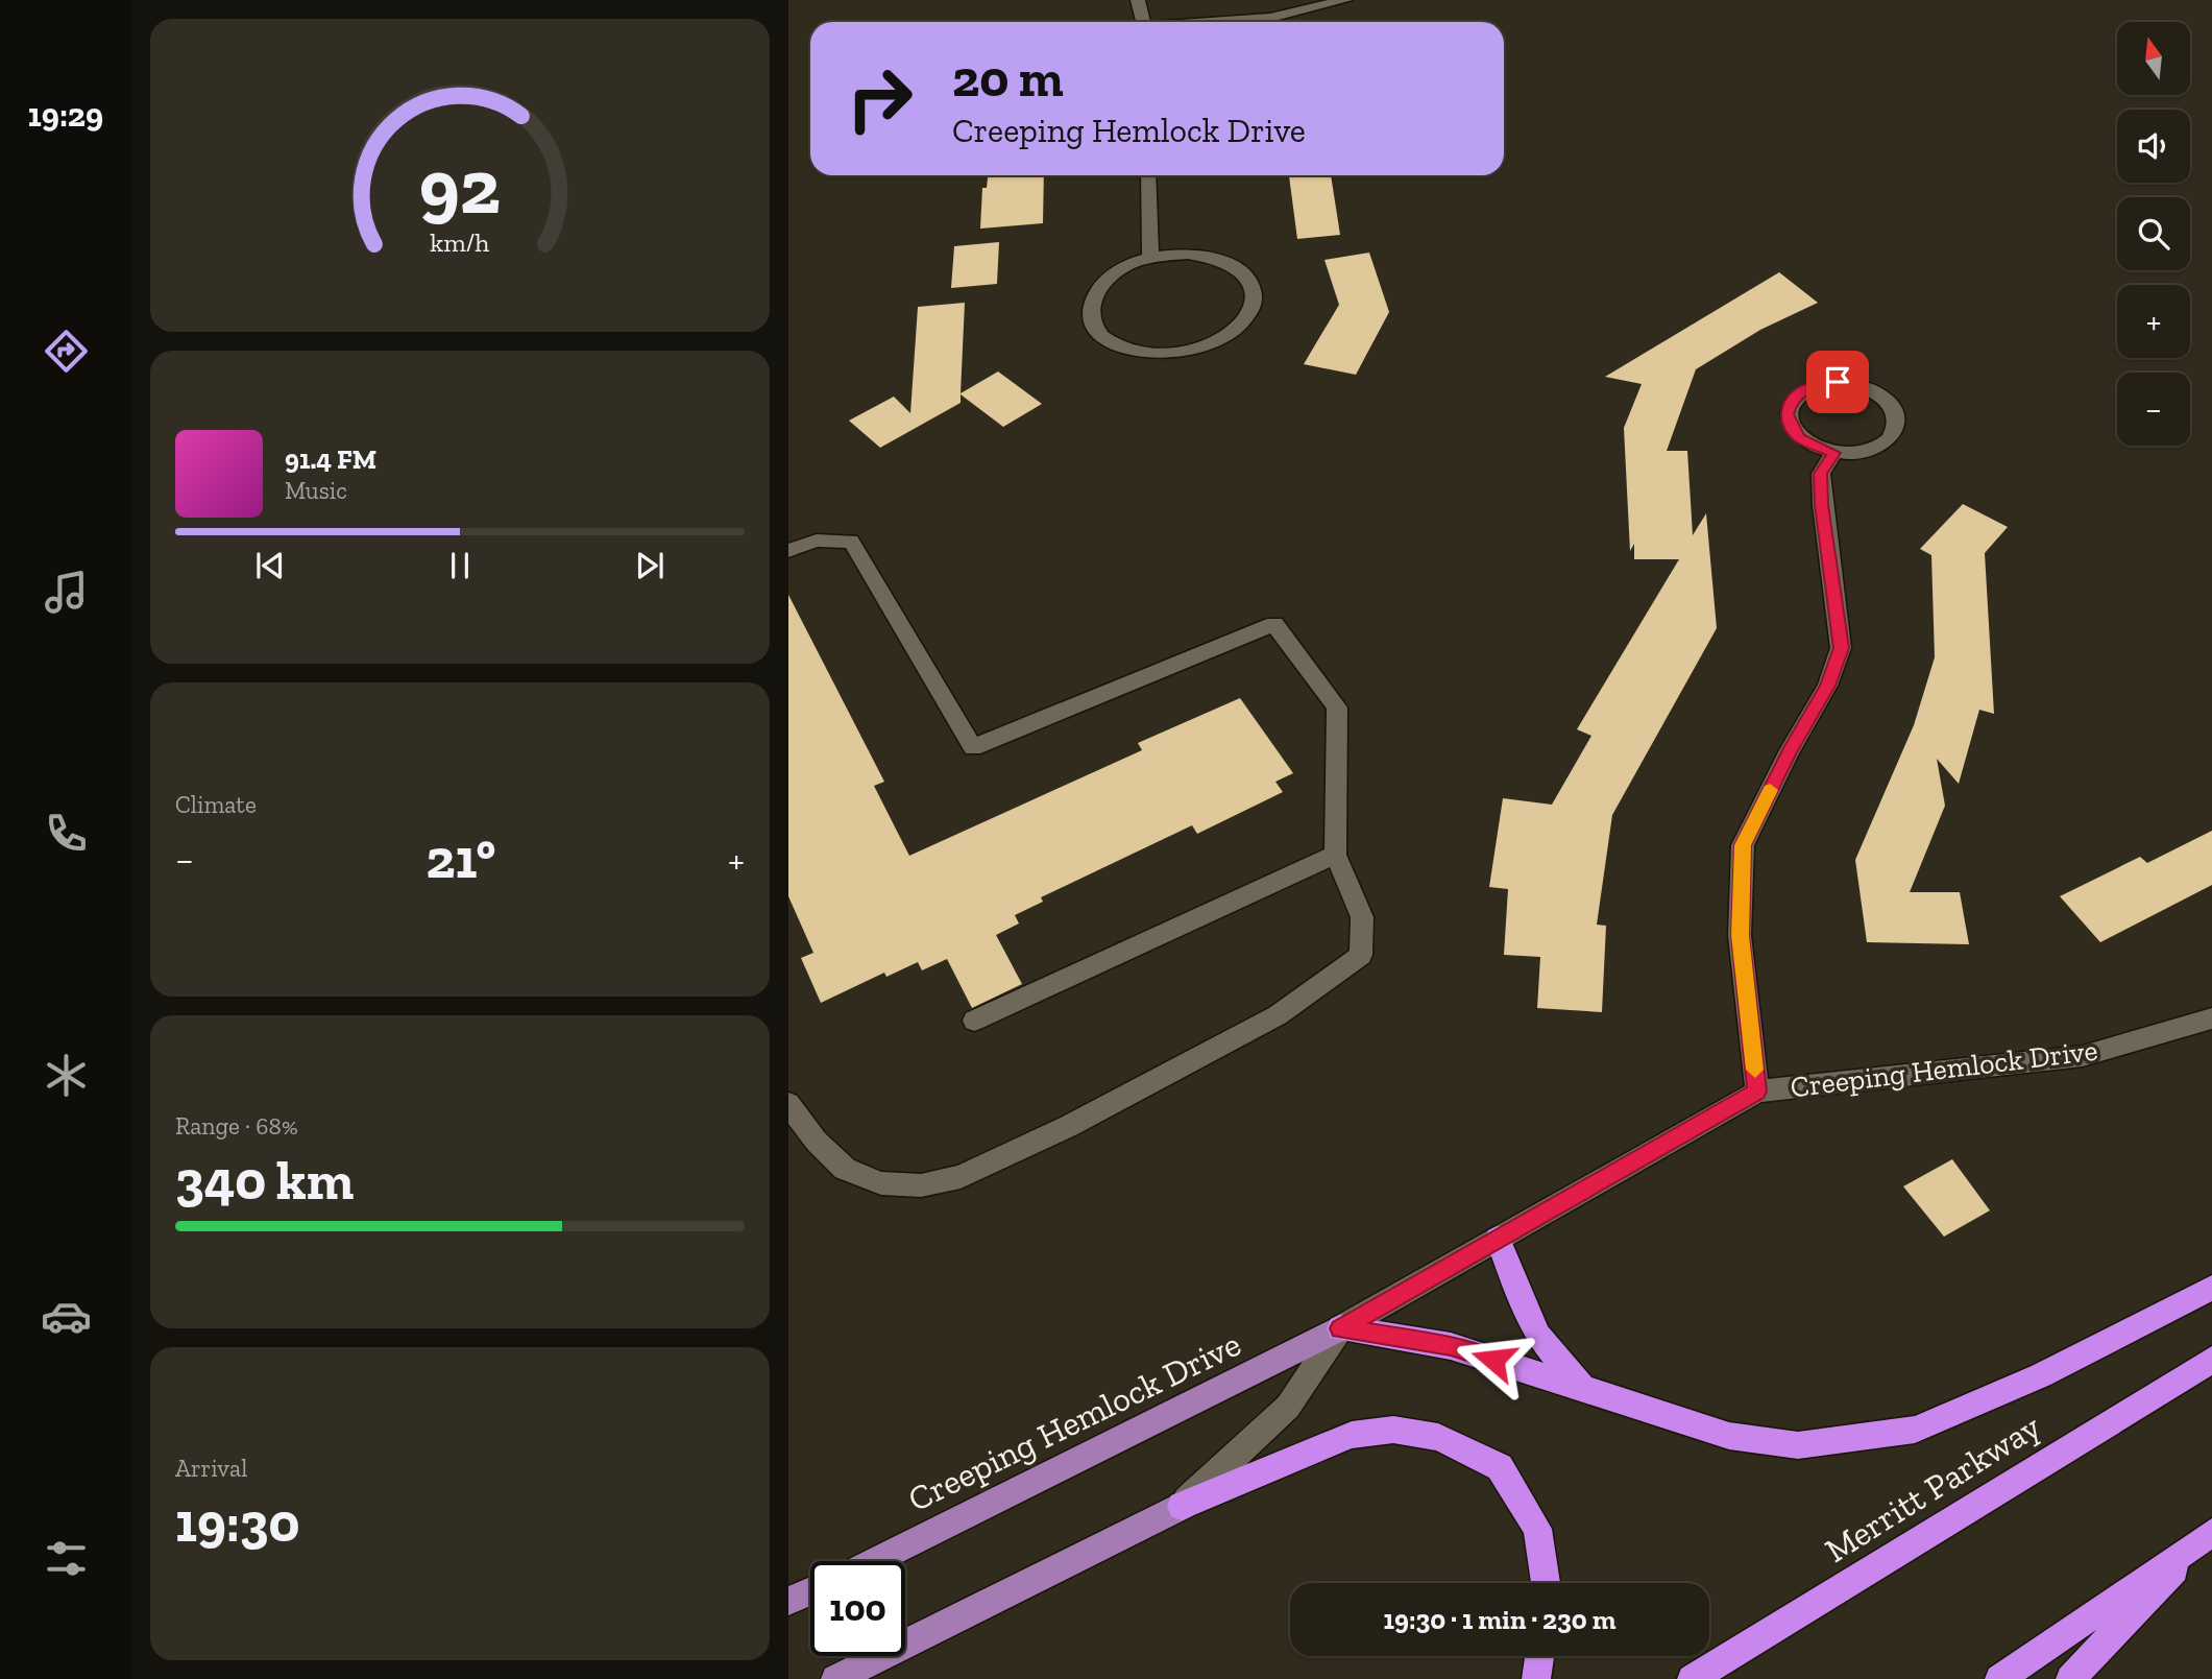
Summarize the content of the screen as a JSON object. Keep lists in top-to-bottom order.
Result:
{
  "streets": {
    "highway": ["Merritt Parkway"],
    "main road": ["Creeping Hemlock Drive"]
  },
  "north": "top",
  "page": {
    "tabs": "19:29",
    "map_buttons": ["+", "−"],
    "turn": ["20 m", "Creeping Hemlock Drive"],
    "song": ["91.4 FM", "Music"],
    "tile": [
      "Climate",
      ["Range · 68%", "340 km"],
      ["Arrival", "19:30"]
    ],
    "heat": ["−", "21°", "+"],
    "limit": "100",
    "trip": "19:30 · 1 min · 230 m",
    "gauge": ["92", "km/h"]
  }
}
